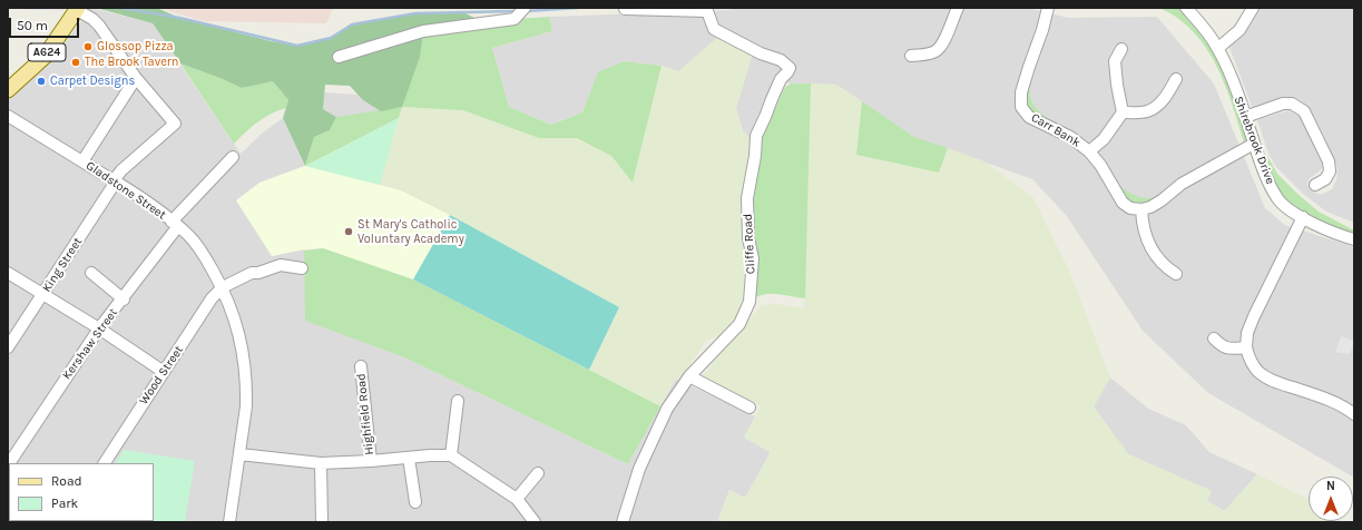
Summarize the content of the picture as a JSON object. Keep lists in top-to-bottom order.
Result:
{
  "streets": {
    "main road": ["A624"],
    "street": [
      "Carr Bank",
      "Shirebrook Drive",
      "Gladstone Street",
      "Cliffe Road",
      "King Street",
      "Kershaw Street",
      "Wood Street",
      "Highfield Road"
    ]
  },
  "crossings": [
    ["Gladstone Street", "King Street"],
    ["Gladstone Street", "Kershaw Street"],
    ["Gladstone Street", "Wood Street"],
    ["Gladstone Street", "Highfield Road"]
  ],
  "places": [
    "Glossop Pizza",
    "The Brook Tavern",
    "Carpet Designs",
    "St Mary's Catholic Voluntary Academy"
  ],
  "legend": ["Road", "Park"],
  "scale_bar": "50 m",
  "north": "top"
}
